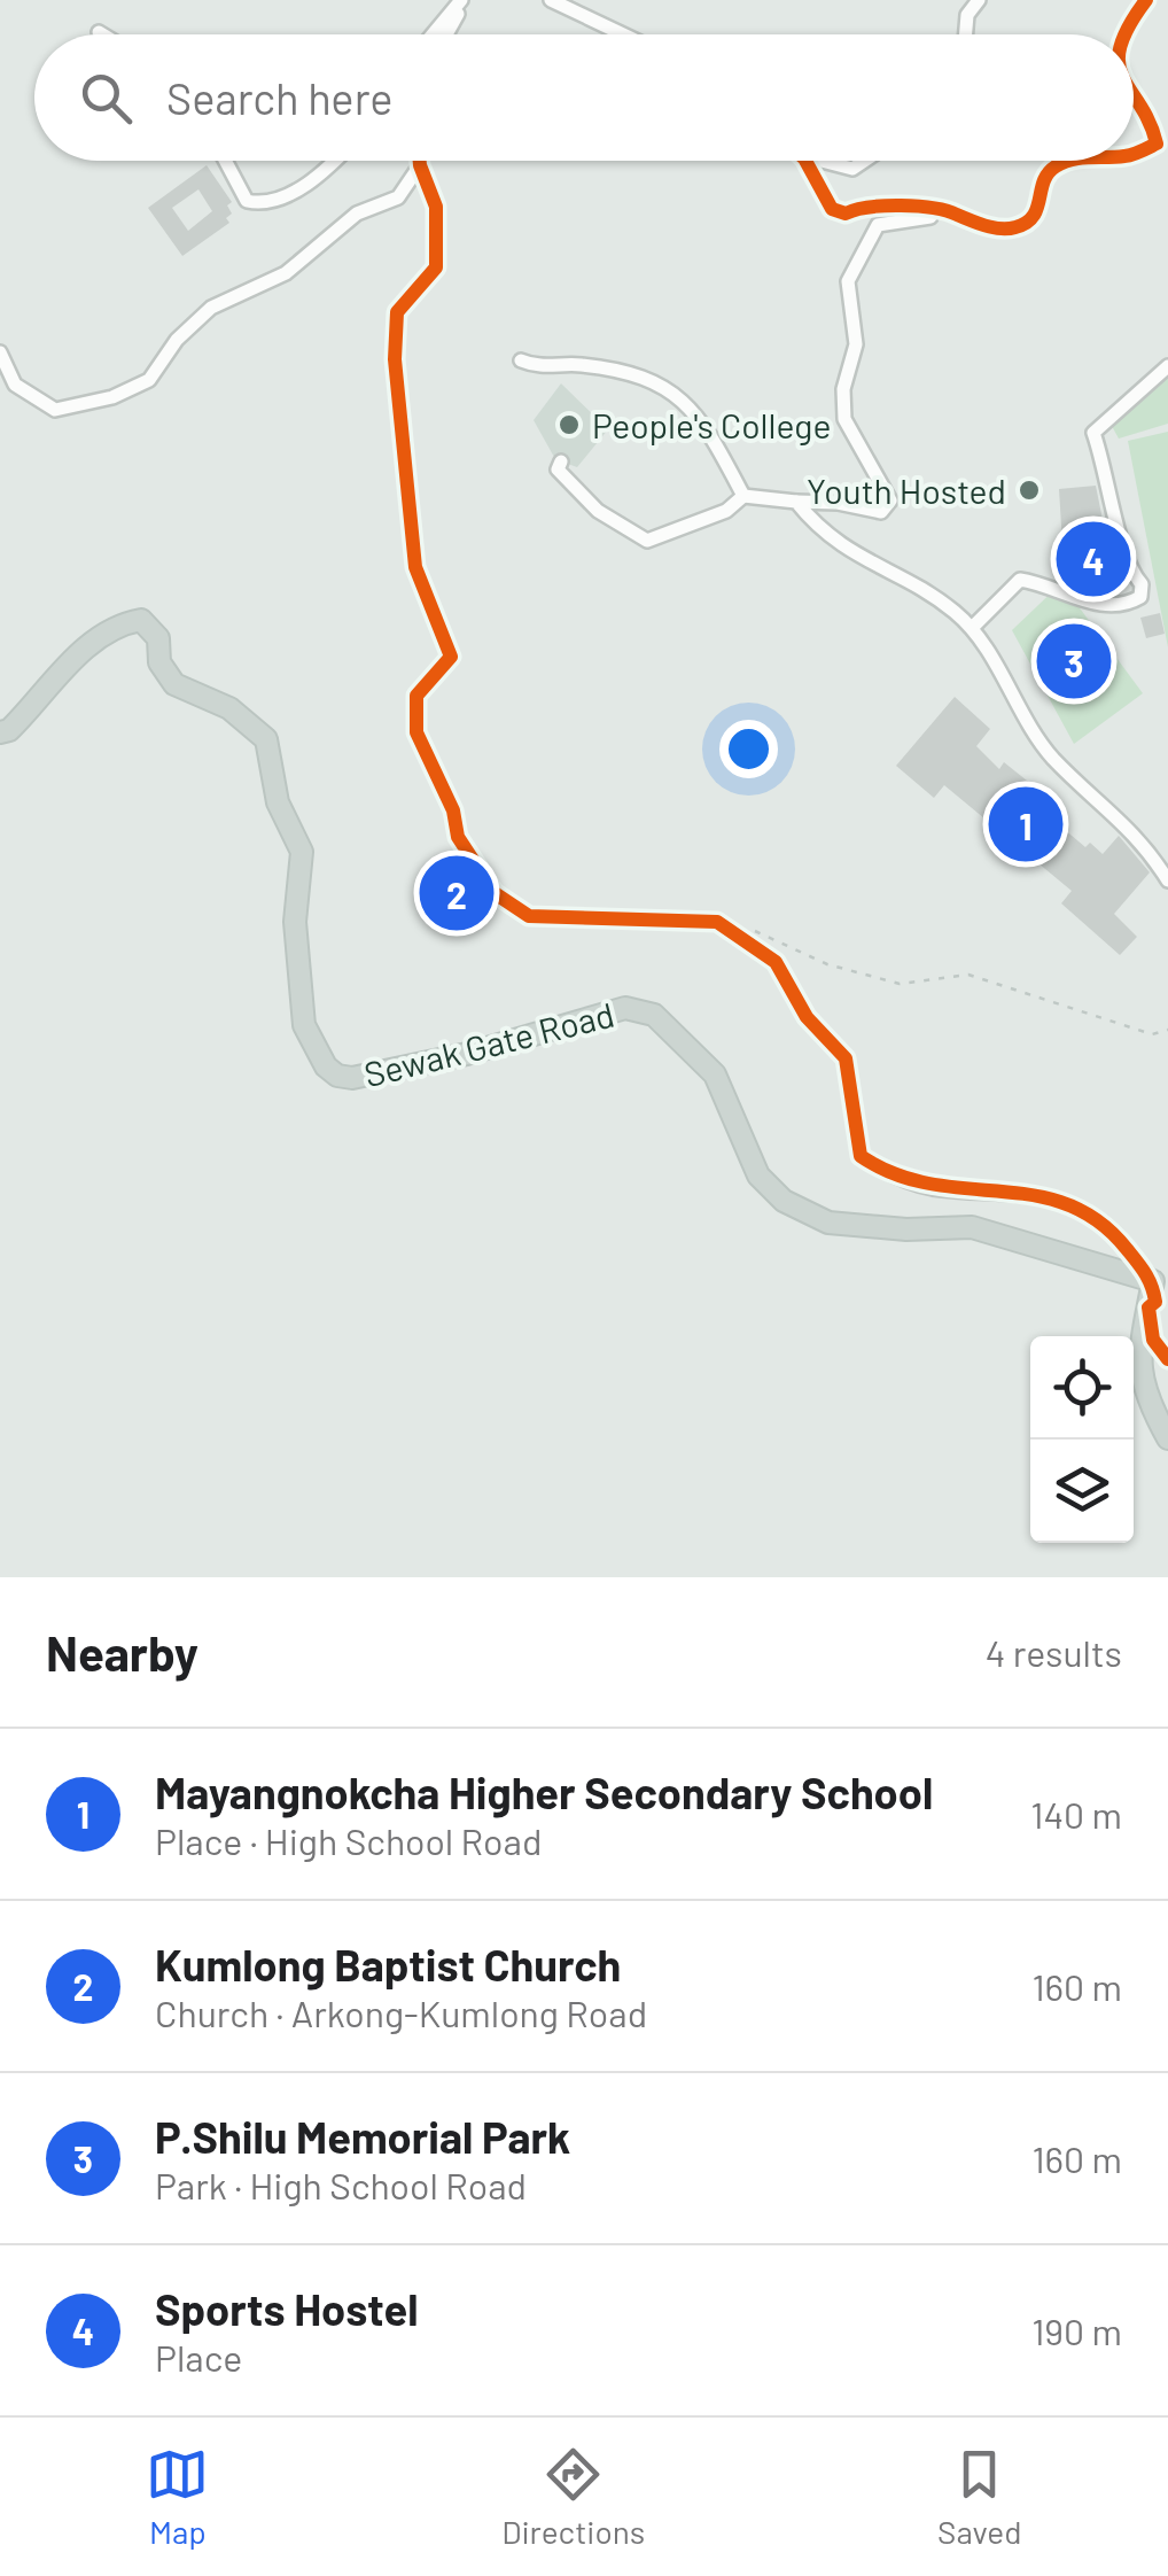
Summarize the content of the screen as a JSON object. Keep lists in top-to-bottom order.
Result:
{
  "streets": {
    "main road": ["Sewak Gate Road"]
  },
  "places": ["People's College", "Youth Hosted"],
  "page": {
    "search": "Search here",
    "pins": [
      "4",
      "3",
      "1",
      "2"
    ],
    "heading": ["Nearby", "4 results"],
    "list": [
      {
        "mark": "1",
        "name": "Mayangnokcha Higher Secondary School",
        "note": "Place · High School Road",
        "value": "140 m"
      },
      {
        "mark": "2",
        "name": "Kumlong Baptist Church",
        "note": "Church · Arkong-Kumlong Road",
        "value": "160 m"
      },
      {
        "mark": "3",
        "name": "P.Shilu Memorial Park",
        "note": "Park · High School Road",
        "value": "160 m"
      },
      {
        "mark": "4",
        "name": "Sports Hostel",
        "note": "Place",
        "value": "190 m"
      }
    ],
    "nav": ["Map", "Directions", "Saved"]
  }
}
